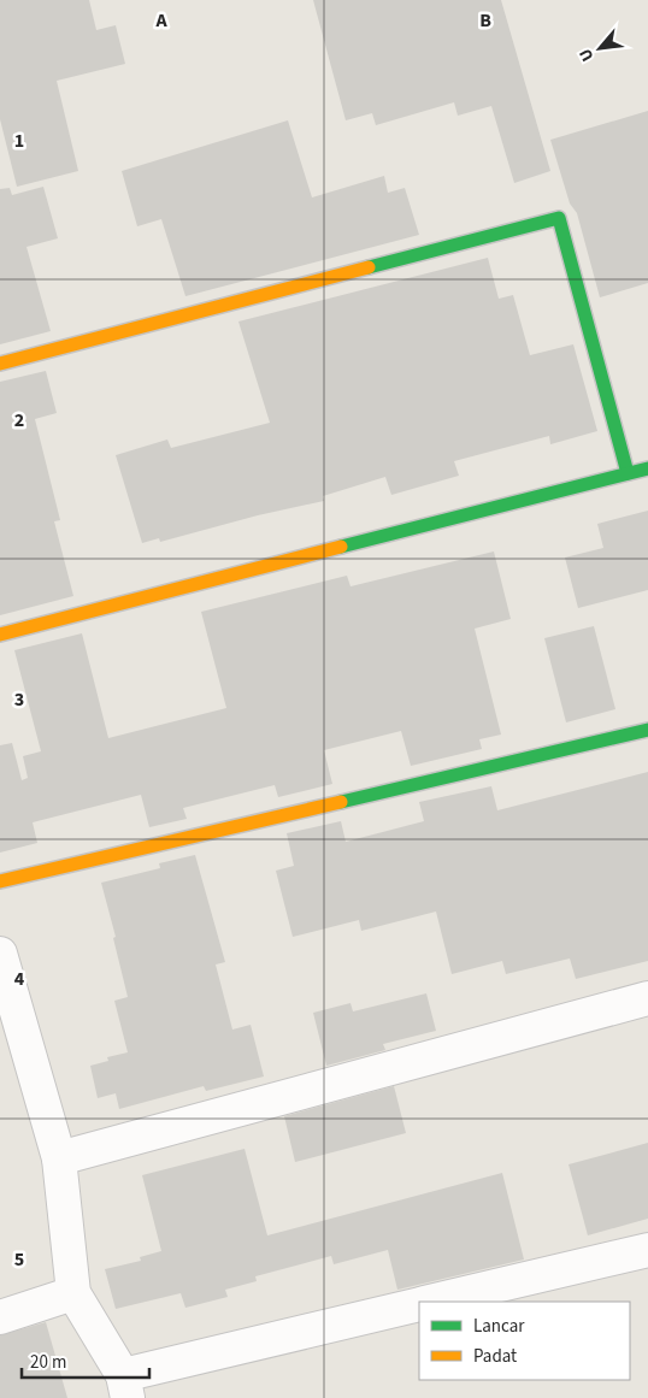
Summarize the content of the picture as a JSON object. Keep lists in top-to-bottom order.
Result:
{
  "legend": ["Lancar", "Padat"],
  "scale_bar": "20 m",
  "north": "bottom left",
  "grid": {
    "columns": ["A", "B"],
    "rows": [
      "1",
      "2",
      "3",
      "4",
      "5"
    ]
  }
}
